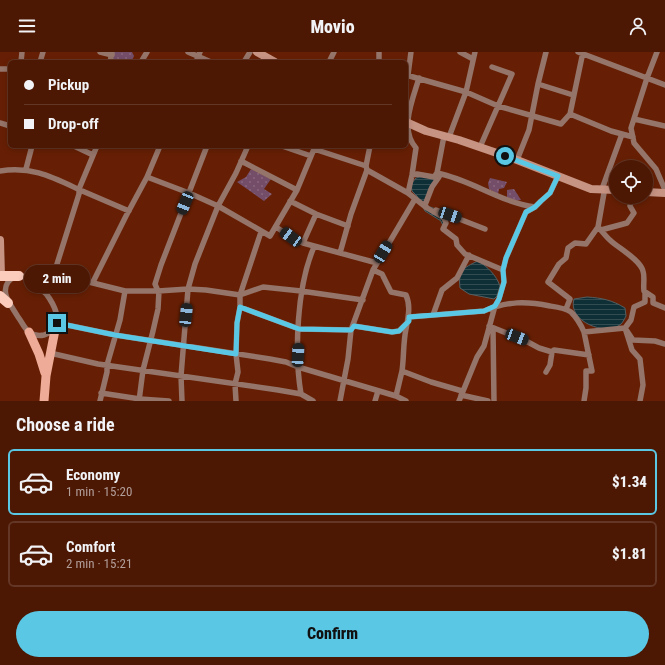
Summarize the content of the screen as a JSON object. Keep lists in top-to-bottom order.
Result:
{
  "page": {
    "header": "Movio",
    "banner": ["Pickup", "Drop-off"],
    "bubble": "2 min",
    "heading": "Choose a ride",
    "list": [
      {
        "name": "Economy",
        "note": "1 min · 15:20",
        "value": "$1.34"
      },
      {
        "name": "Comfort",
        "note": "2 min · 15:21",
        "value": "$1.81"
      }
    ],
    "buttons": "Confirm"
  }
}
